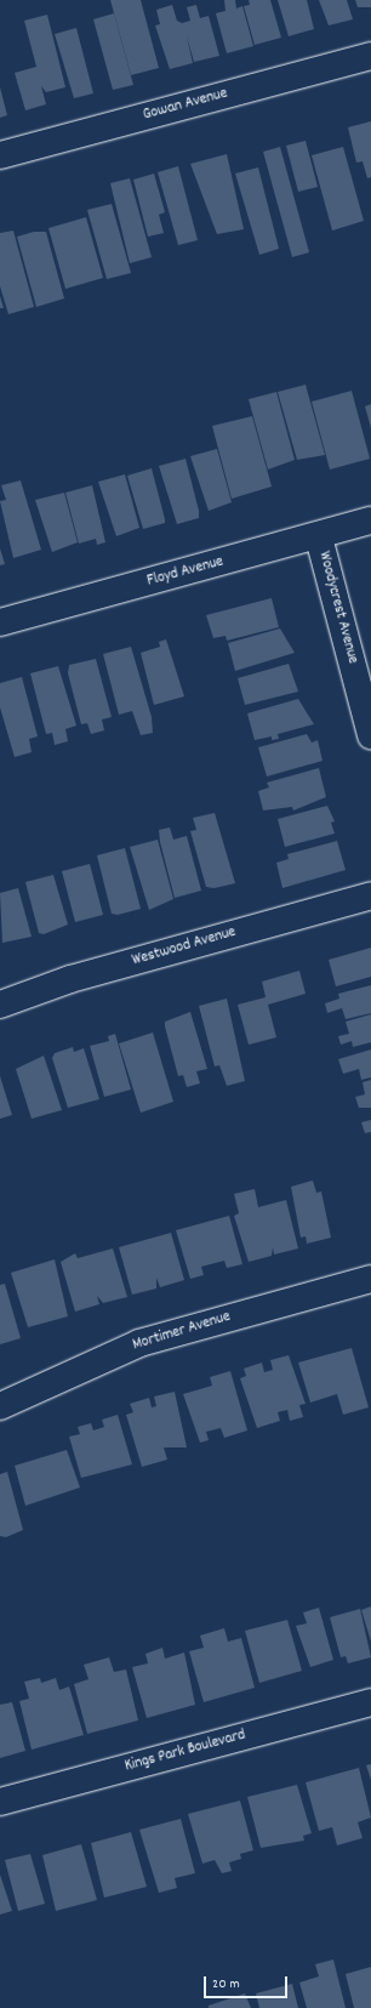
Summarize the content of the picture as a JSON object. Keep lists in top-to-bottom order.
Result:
{
  "streets": {
    "street": [
      "Gowan Avenue",
      "Floyd Avenue",
      "Woodycrest Avenue",
      "Westwood Avenue",
      "Mortimer Avenue",
      "Kings Park Boulevard"
    ]
  },
  "crossings": [
    ["Floyd Avenue", "Woodycrest Avenue"]
  ],
  "scale_bar": "20 m"
}
